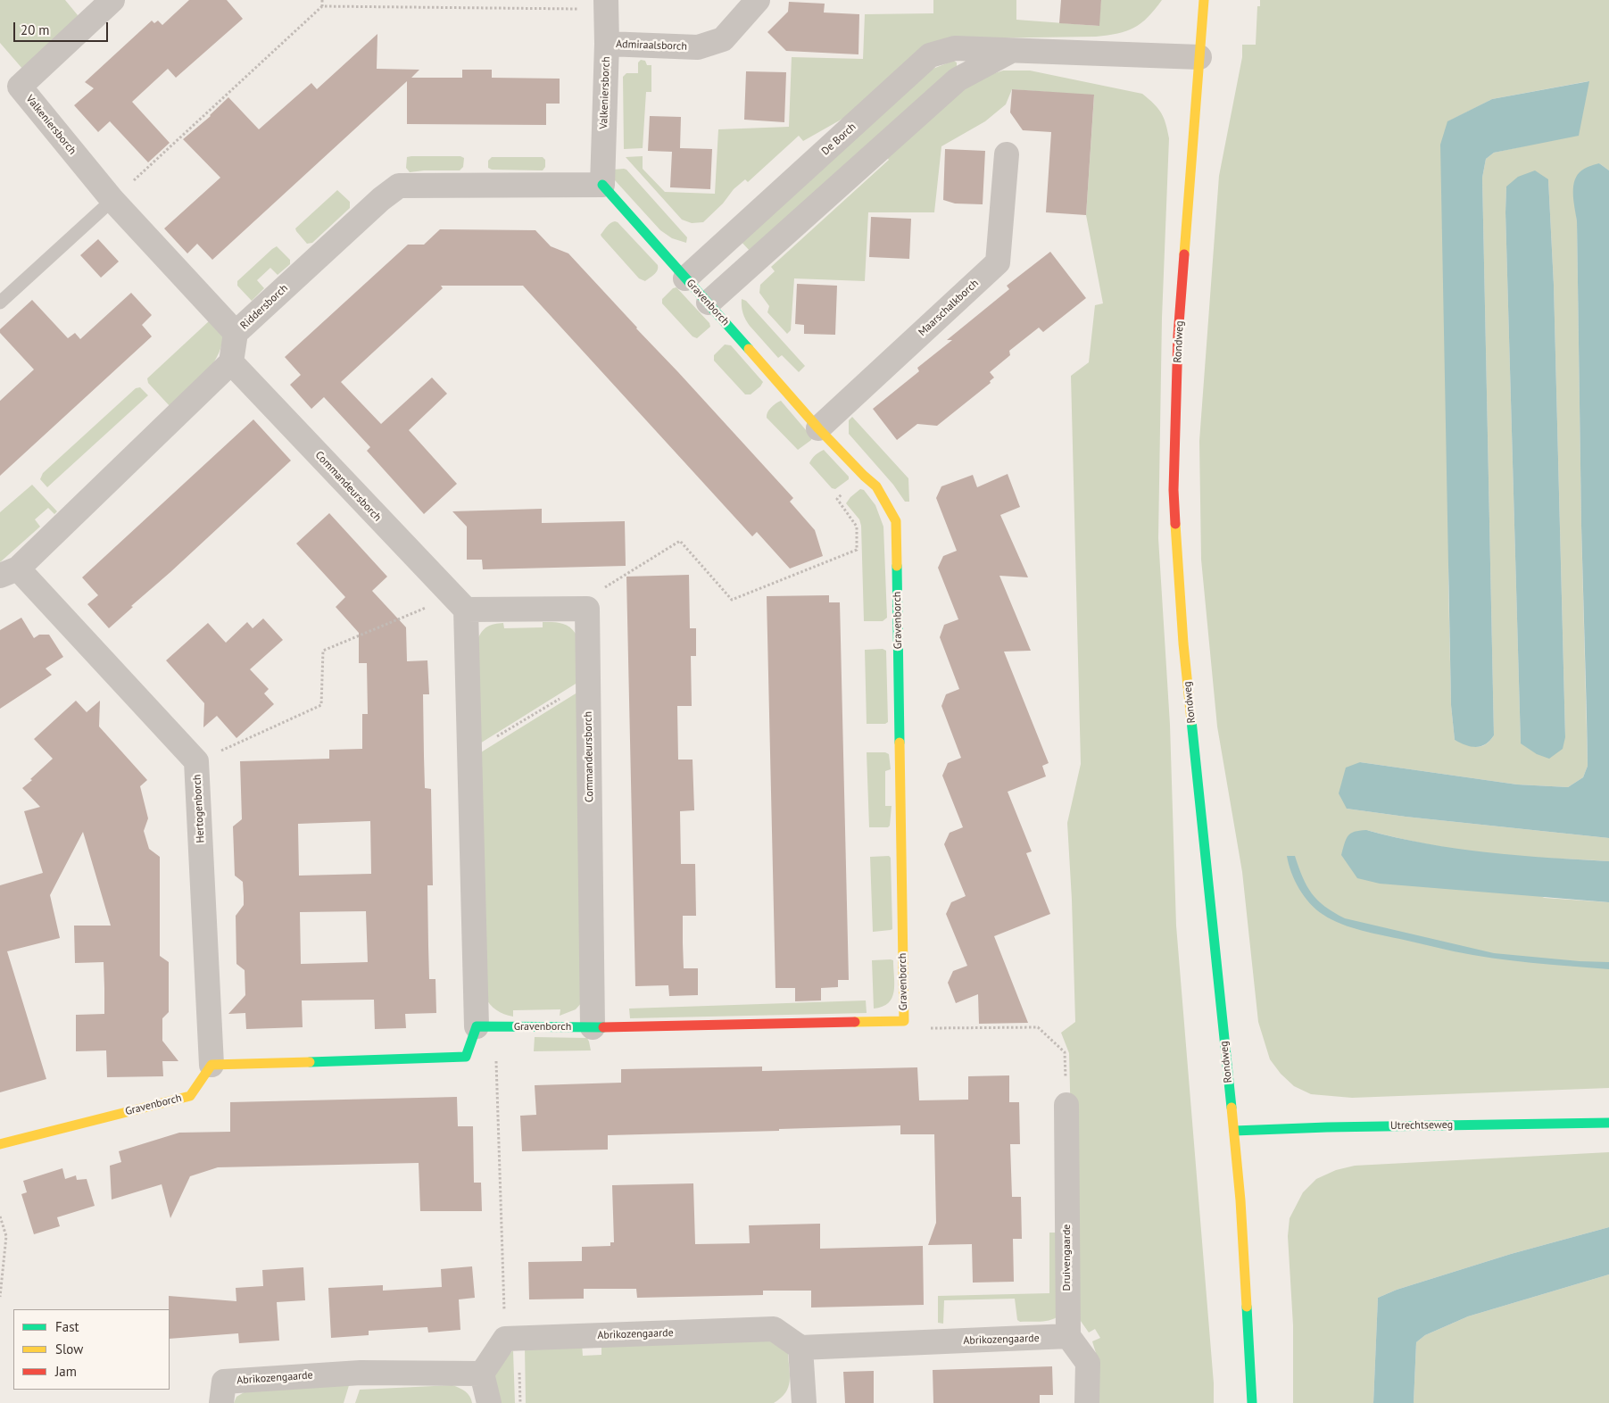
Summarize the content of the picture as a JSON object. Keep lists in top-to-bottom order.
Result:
{
  "streets": {
    "street": [
      "Admiraalsborch",
      "Valkeniersborch",
      "De Borch",
      "Gravenborch",
      "Riddersborch",
      "Maarschalkborch",
      "Rondweg",
      "Commandeursborch",
      "Hertogenborch",
      "Utrechtseweg",
      "Druivengaarde",
      "Abrikozengaarde"
    ]
  },
  "crossings": [
    ["Admiraalsborch", "Valkeniersborch"],
    ["Valkeniersborch", "Gravenborch"],
    ["Valkeniersborch", "Riddersborch"],
    ["De Borch", "Gravenborch"],
    ["De Borch", "Rondweg"],
    ["Gravenborch", "Riddersborch"],
    ["Gravenborch", "Maarschalkborch"],
    ["Gravenborch", "Commandeursborch"],
    ["Gravenborch", "Hertogenborch"],
    ["Riddersborch", "Commandeursborch"],
    ["Rondweg", "Utrechtseweg"],
    ["Druivengaarde", "Abrikozengaarde"]
  ],
  "legend": ["Fast", "Slow", "Jam"],
  "scale_bar": "20 m"
}
